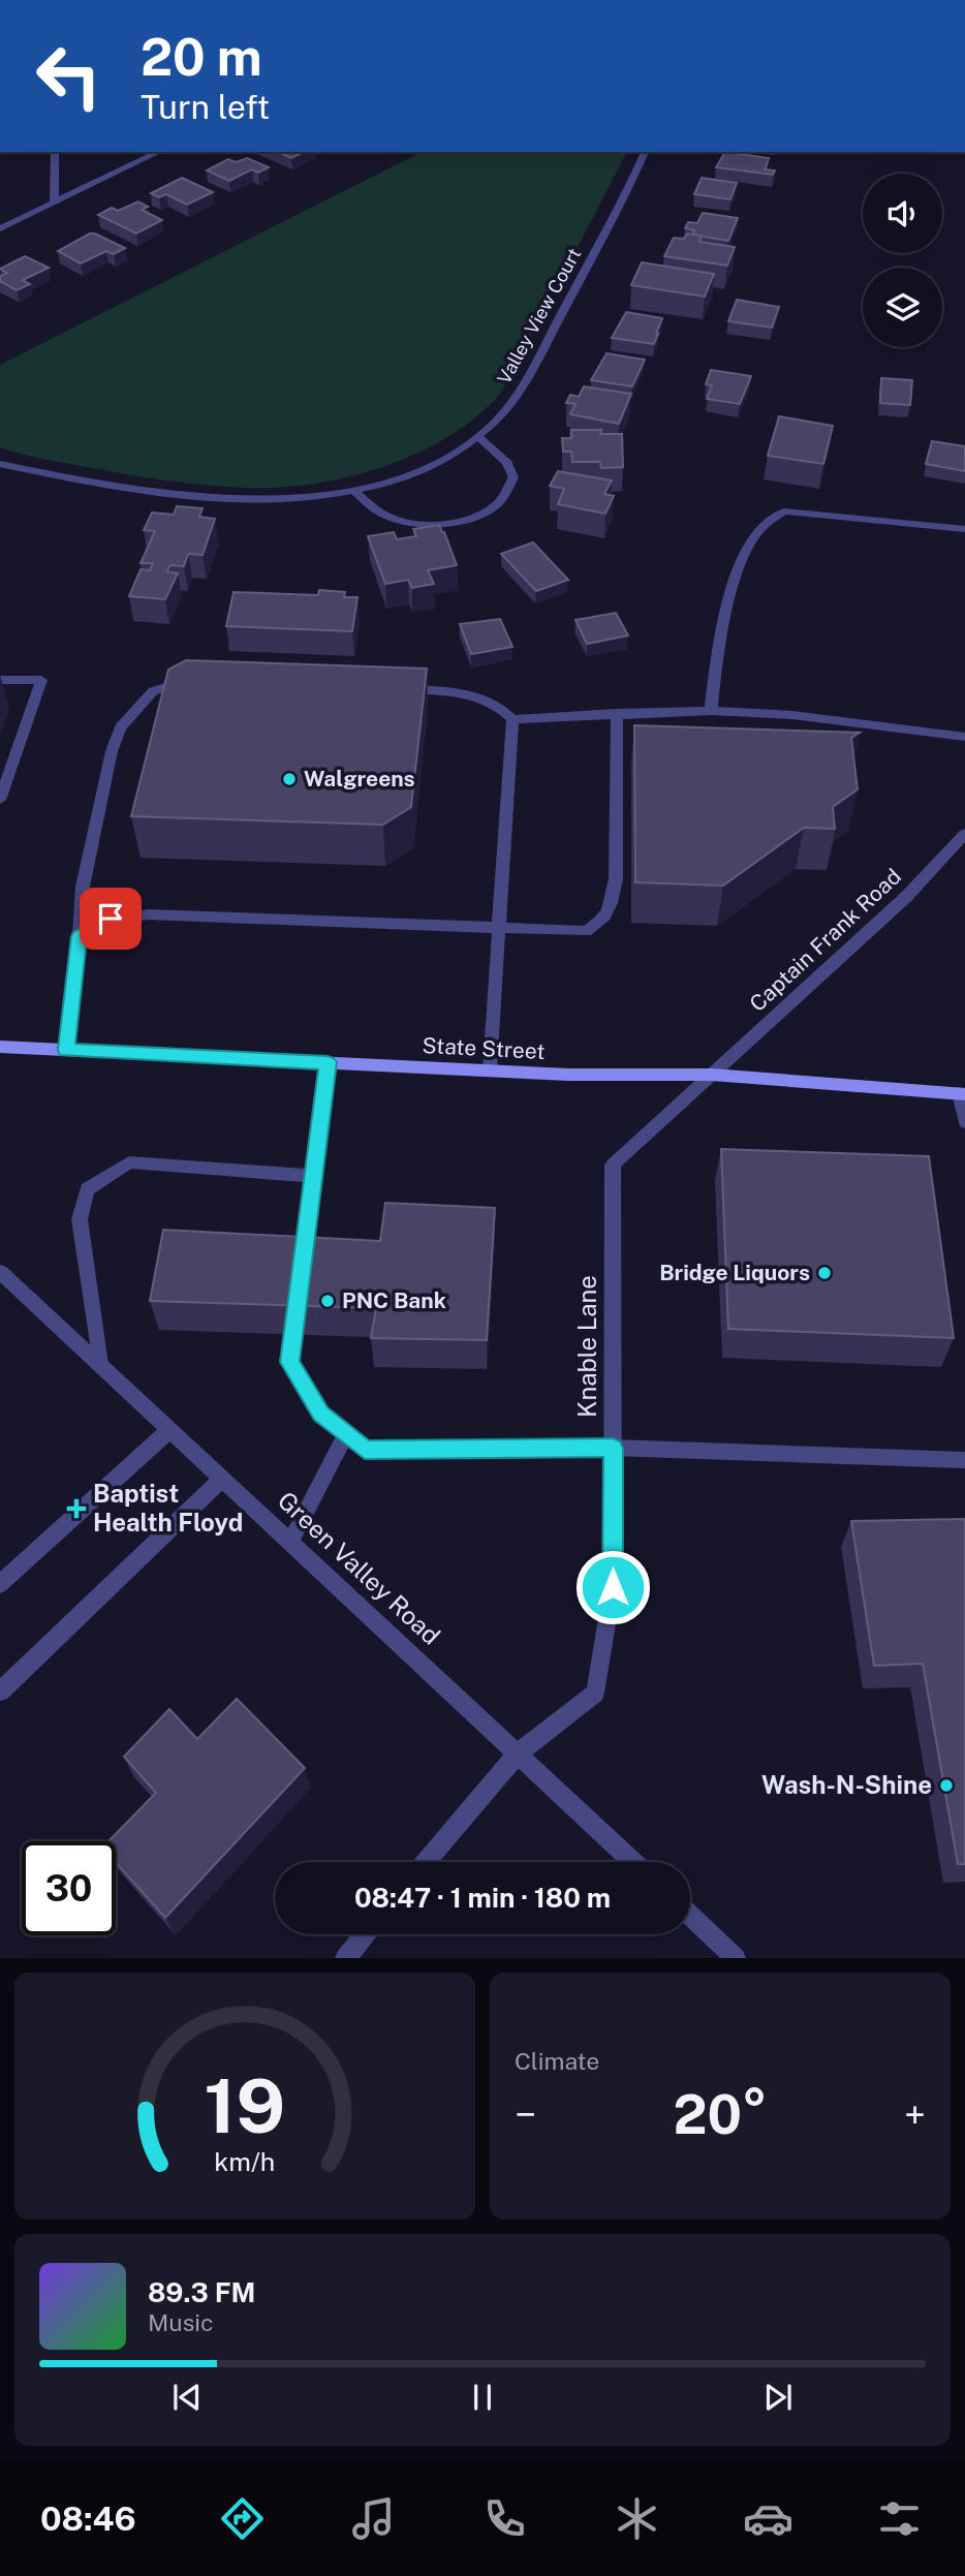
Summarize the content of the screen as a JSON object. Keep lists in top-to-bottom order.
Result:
{
  "streets": {
    "main road": ["State Street"],
    "street": [
      "Valley View Court",
      "Captain Frank Road",
      "Knable Lane",
      "Green Valley Road"
    ]
  },
  "crossings": [
    ["Captain Frank Road", "State Street"],
    ["Captain Frank Road", "Knable Lane"],
    ["State Street", "Knable Lane"],
    ["Knable Lane", "Green Valley Road"]
  ],
  "places": {
    "other": [
      "Walgreens",
      "Bridge Liquors",
      "PNC Bank",
      "Wash-N-Shine"
    ],
    "health": ["Baptist Health Floyd"]
  },
  "page": {
    "turn": ["20 m", "Turn left"],
    "limit": "30",
    "trip": "08:47 · 1 min · 180 m",
    "tile": "Climate",
    "heat": ["−", "20°", "+"],
    "song": ["89.3 FM", "Music"],
    "tabs": "08:46",
    "gauge": ["19", "km/h"]
  }
}
